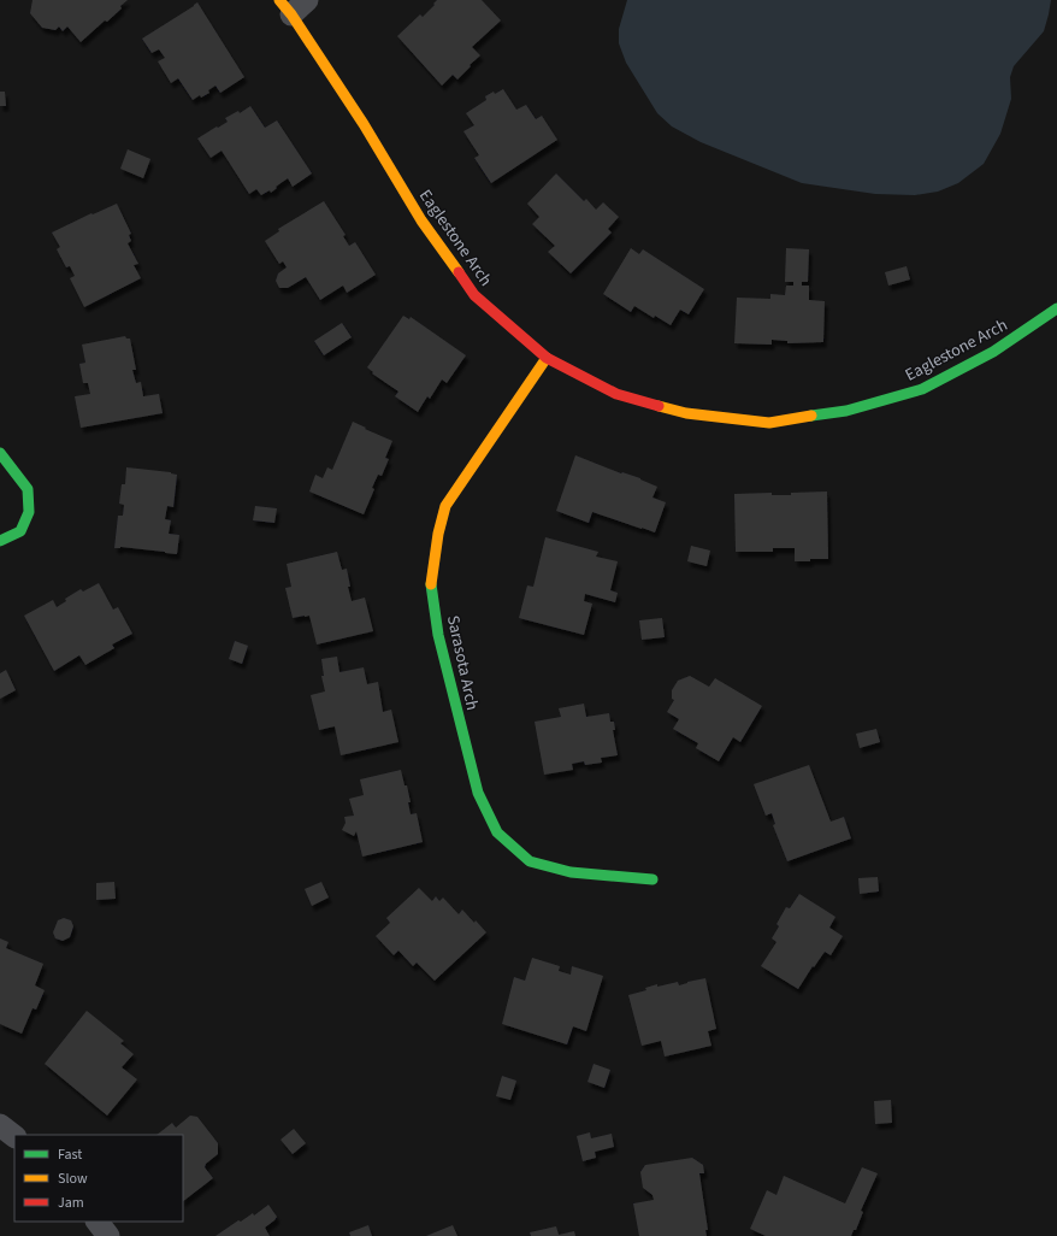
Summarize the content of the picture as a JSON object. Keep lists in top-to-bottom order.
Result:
{
  "streets": {
    "street": ["Eaglestone Arch", "Sarasota Arch"]
  },
  "crossings": [
    ["Eaglestone Arch", "Sarasota Arch"]
  ],
  "legend": ["Fast", "Slow", "Jam"]
}
